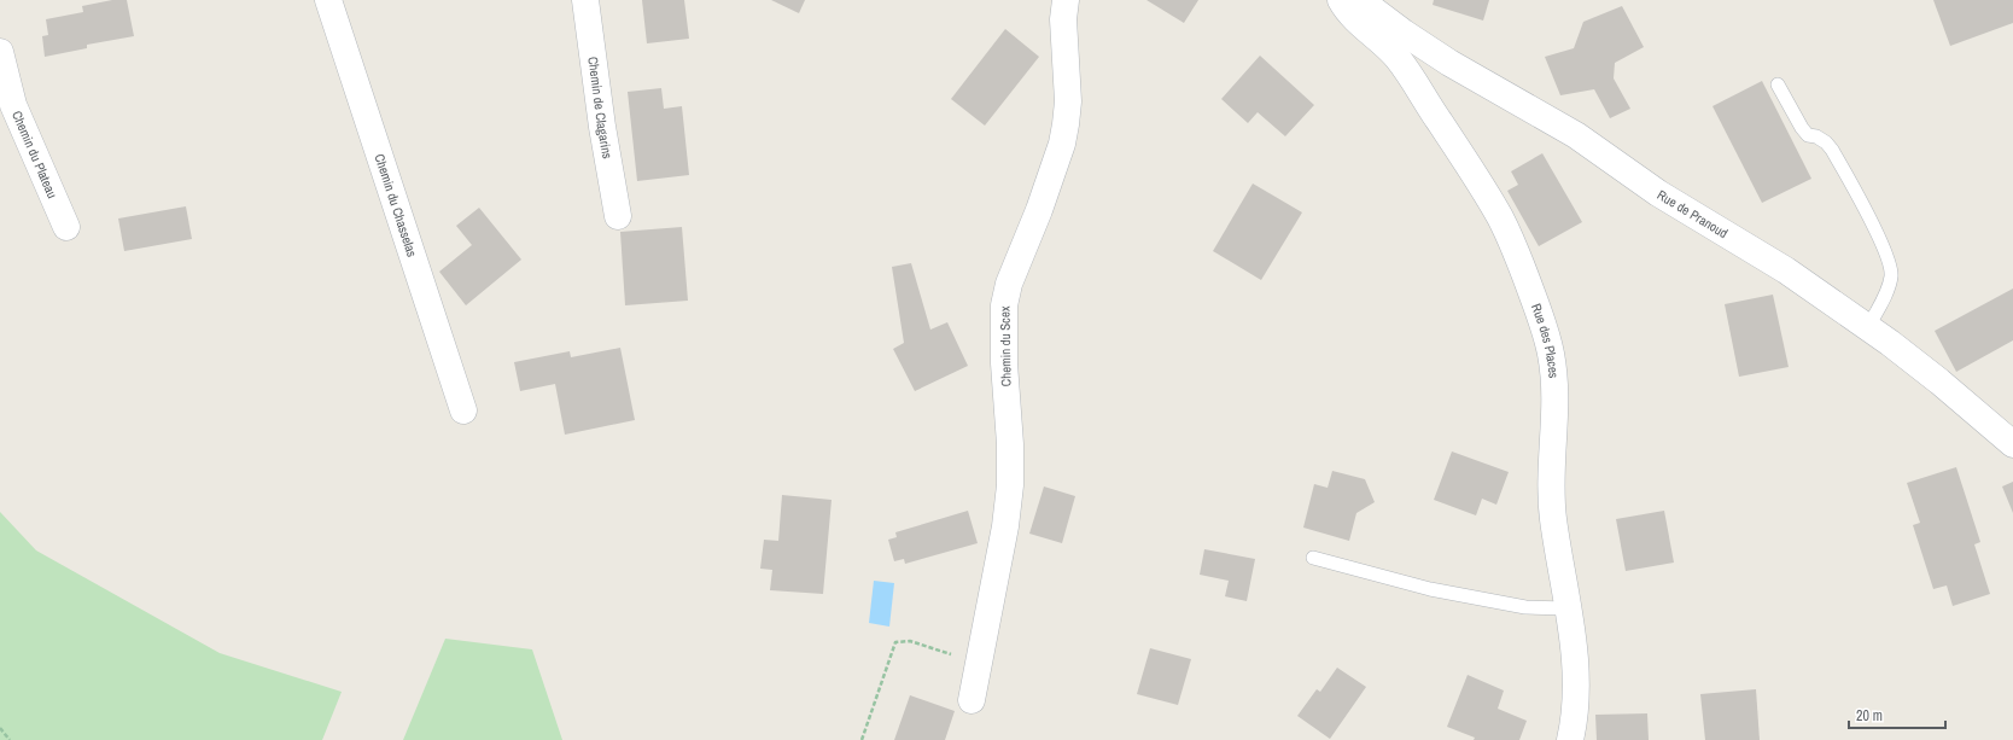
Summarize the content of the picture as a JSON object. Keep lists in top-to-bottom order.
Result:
{
  "streets": {
    "street": [
      "Chemin de Clagarins",
      "Chemin du Plateau",
      "Chemin du Chasselas",
      "Rue de Pranoud",
      "Rue des Places",
      "Chemin du Scex"
    ]
  },
  "scale_bar": "20 m"
}
